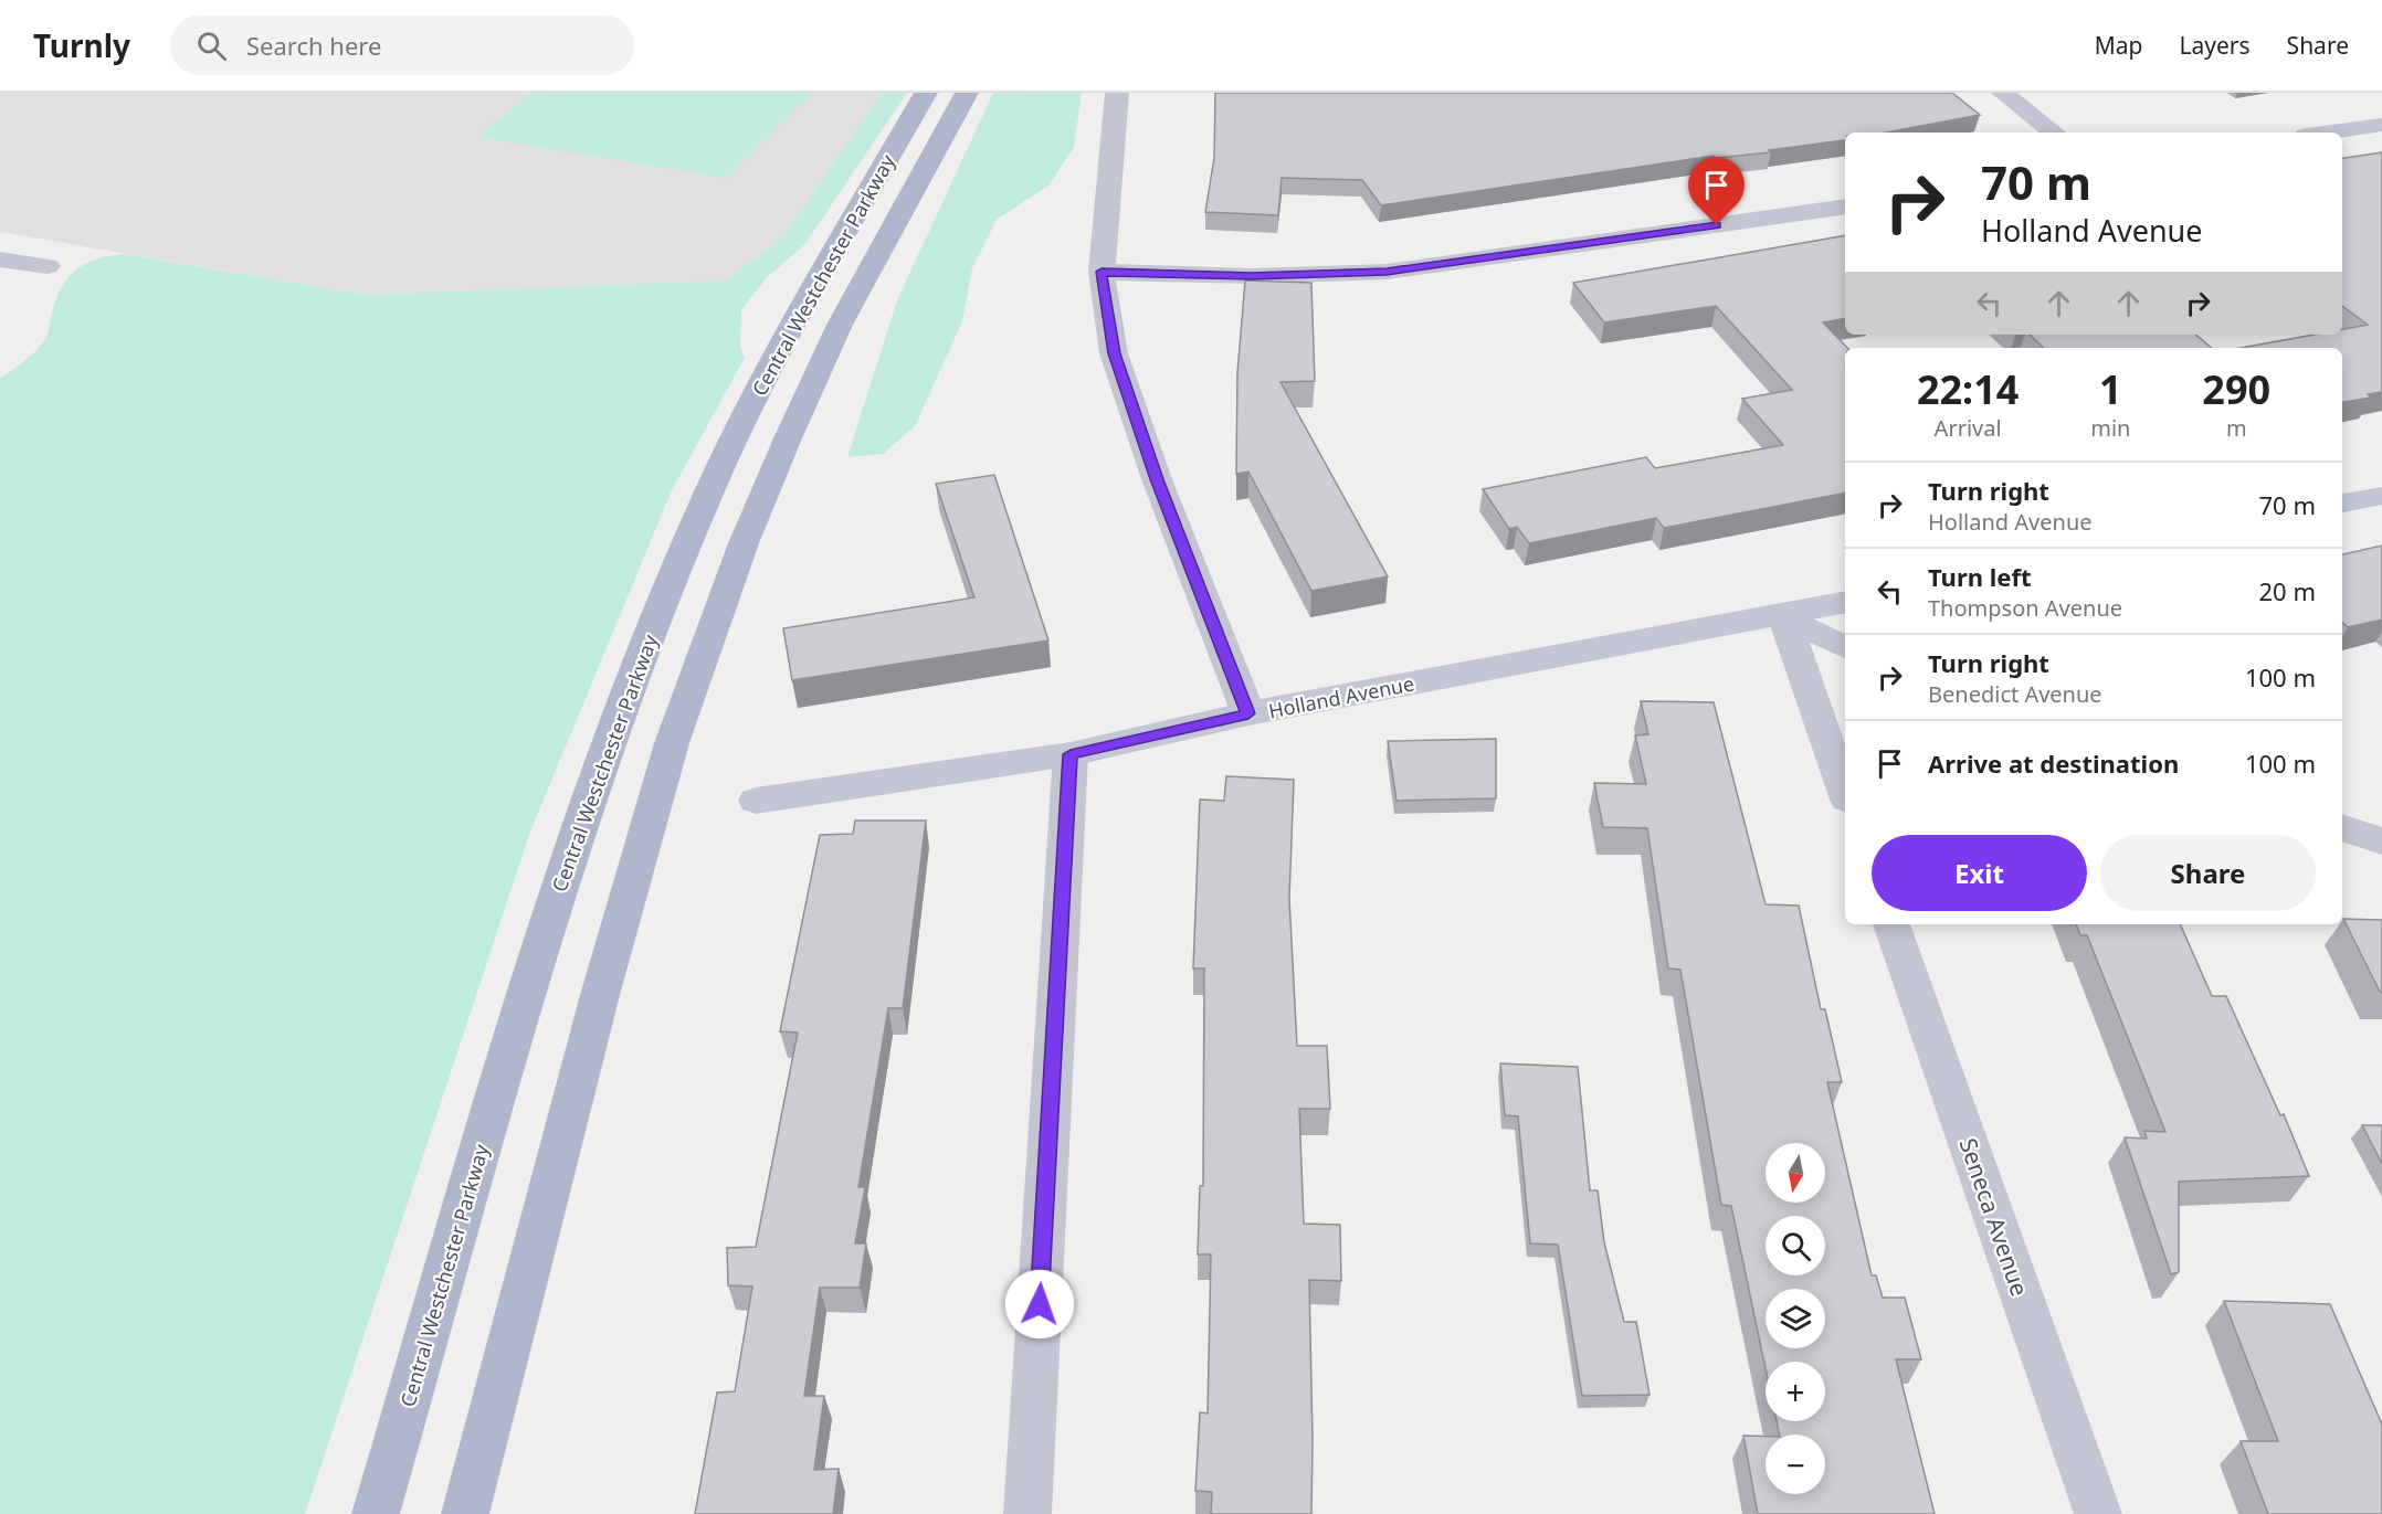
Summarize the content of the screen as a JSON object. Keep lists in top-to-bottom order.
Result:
{
  "streets": {
    "main road": ["Central Westchester Parkway"],
    "street": ["Holland Avenue", "Seneca Avenue"]
  },
  "north": "bottom",
  "page": {
    "header": "Turnly",
    "search": "Search here",
    "nav": ["Map", "Layers", "Share"],
    "turn": ["70 m", "Holland Avenue"],
    "eta": [
      "22:14",
      "Arrival",
      "1",
      "min",
      "290",
      "m"
    ],
    "list": [
      {
        "name": "Turn right",
        "note": "Holland Avenue",
        "value": "70 m"
      },
      {
        "name": "Turn left",
        "note": "Thompson Avenue",
        "value": "20 m"
      },
      {
        "name": "Turn right",
        "note": "Benedict Avenue",
        "value": "100 m"
      },
      {
        "name": "Arrive at destination",
        "value": "100 m"
      }
    ],
    "buttons": ["Exit", "Share"],
    "map_buttons": ["+", "−"]
  }
}
